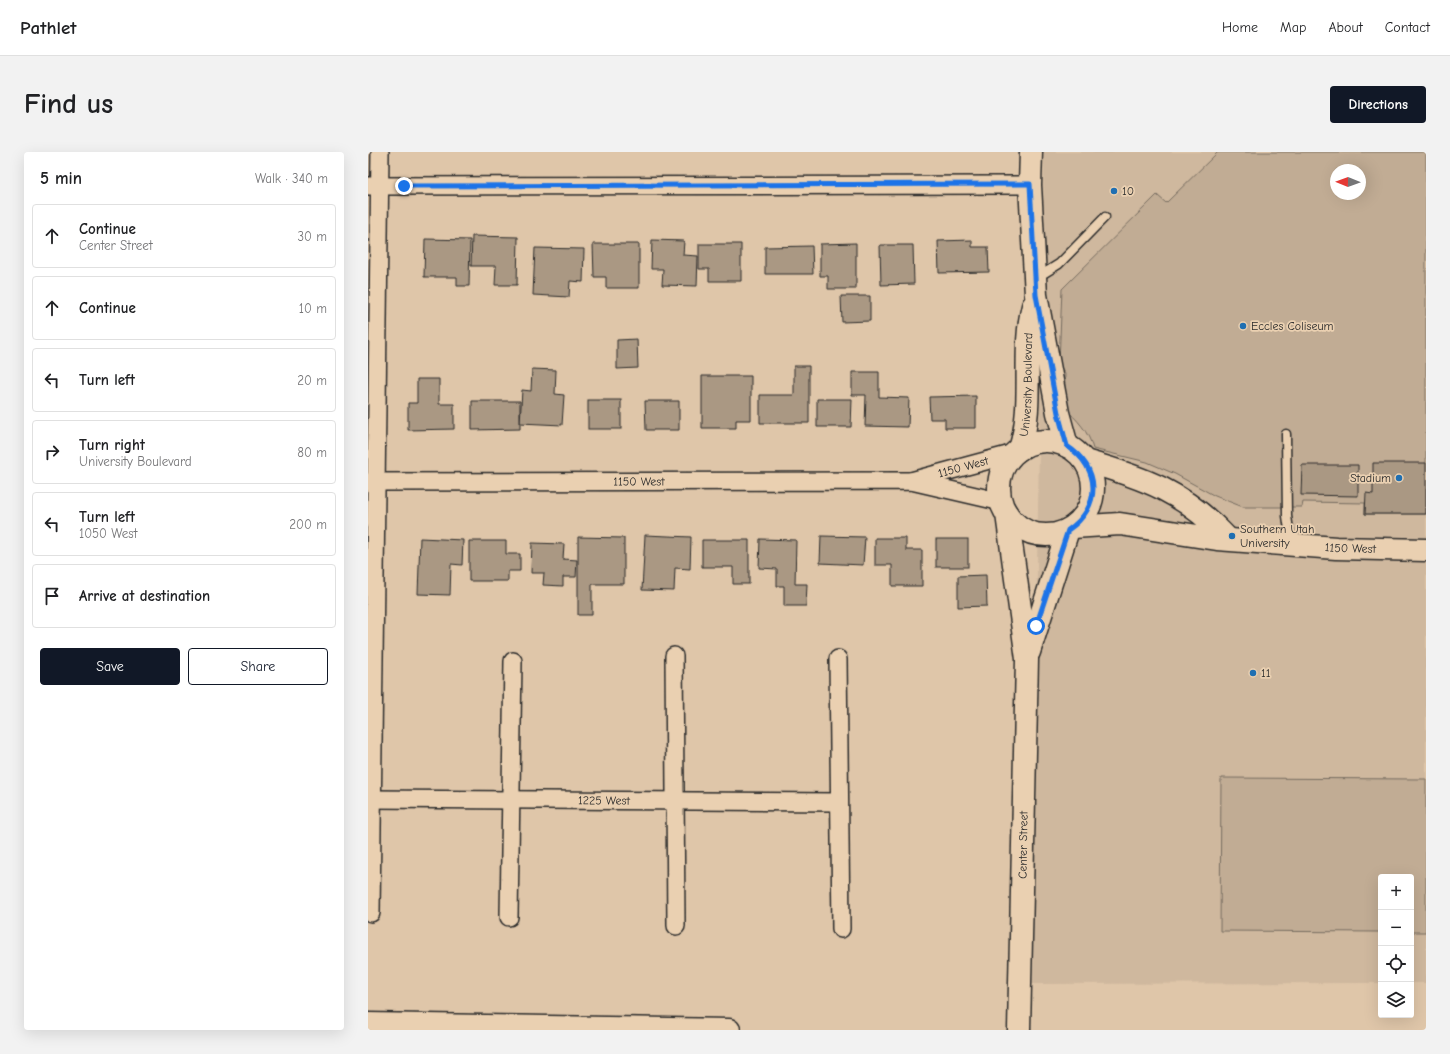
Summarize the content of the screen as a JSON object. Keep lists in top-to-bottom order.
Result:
{
  "streets": {
    "main road": ["University Boulevard", "1150 West", "Center Street"],
    "street": ["1225 West"]
  },
  "crossings": [
    ["University Boulevard", "1150 West"],
    ["University Boulevard", "Center Street"],
    ["1150 West", "Center Street"]
  ],
  "places": [
    "10",
    "Eccles Coliseum",
    "Stadium",
    "Southern Utah University",
    "11"
  ],
  "north": "left",
  "page": {
    "header": "Pathlet",
    "nav": [
      "Home",
      "Map",
      "About",
      "Contact"
    ],
    "buttons": [
      "Directions",
      ["Save", "Share"]
    ],
    "title": "Find us",
    "heading": ["5 min", "Walk · 340 m"],
    "list": [
      ["Continue", "Center Street", "30 m"],
      ["Continue", "10 m"],
      ["Turn left", "20 m"],
      ["Turn right", "University Boulevard", "80 m"],
      ["Turn left", "1050 West", "200 m"],
      "Arrive at destination"
    ],
    "map_buttons": ["+", "−"]
  }
}
